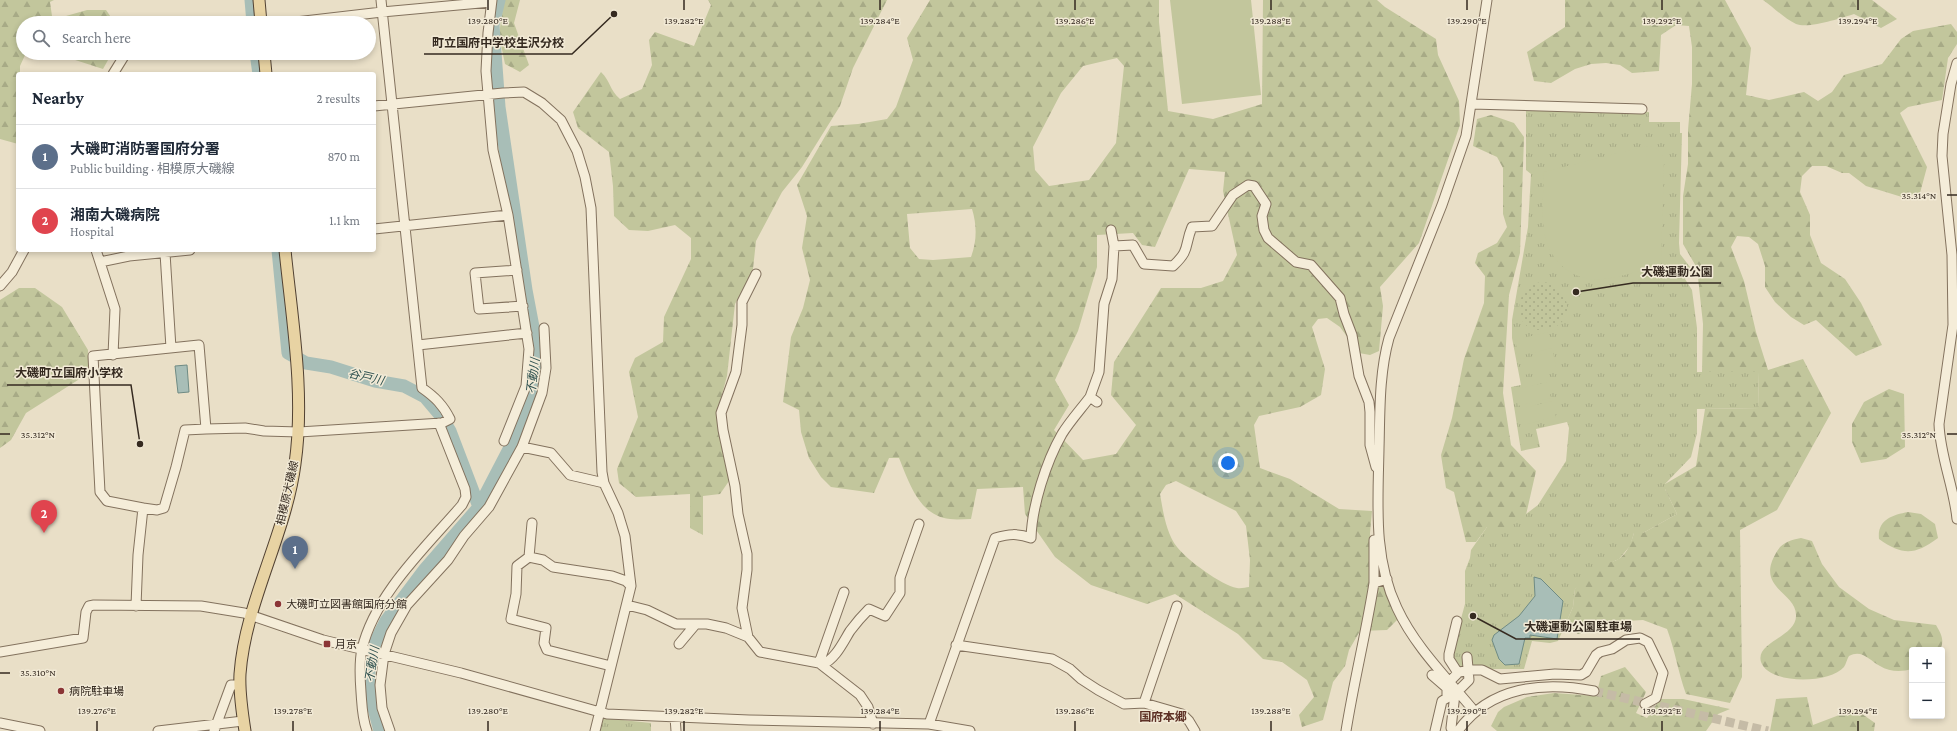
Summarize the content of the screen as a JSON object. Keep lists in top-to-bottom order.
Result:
{
  "streets": {
    "main road": ["相模原大磯線"]
  },
  "districts": ["国府本郷"],
  "water": ["不動川", "谷戸川"],
  "places": {
    "other": [
      "町立国府中学校生沢分校",
      "大磯運動公園",
      "大磯町立国府小学校",
      "大磯町立図書館国府分館",
      "大磯運動公園駐車場",
      "病院駐車場"
    ],
    "transit": ["月京"]
  },
  "page": {
    "search": "Search here",
    "heading": ["Nearby", "2 results"],
    "list": [
      {
        "mark": "1",
        "name": "大磯町消防署国府分署",
        "note": "Public building · 相模原大磯線",
        "value": "870 m"
      },
      {
        "mark": "2",
        "name": "湘南大磯病院",
        "note": "Hospital",
        "value": "1.1 km"
      }
    ],
    "pins": ["2", "1"],
    "map_buttons": ["+", "−"]
  },
  "coordinates": [
    "139.280°E",
    "139.282°E",
    "139.284°E",
    "139.286°E",
    "139.288°E",
    "139.290°E",
    "139.292°E",
    "139.294°E",
    "35.314°N",
    "35.312°N",
    "35.310°N",
    "139.276°E",
    "139.278°E"
  ]
}
